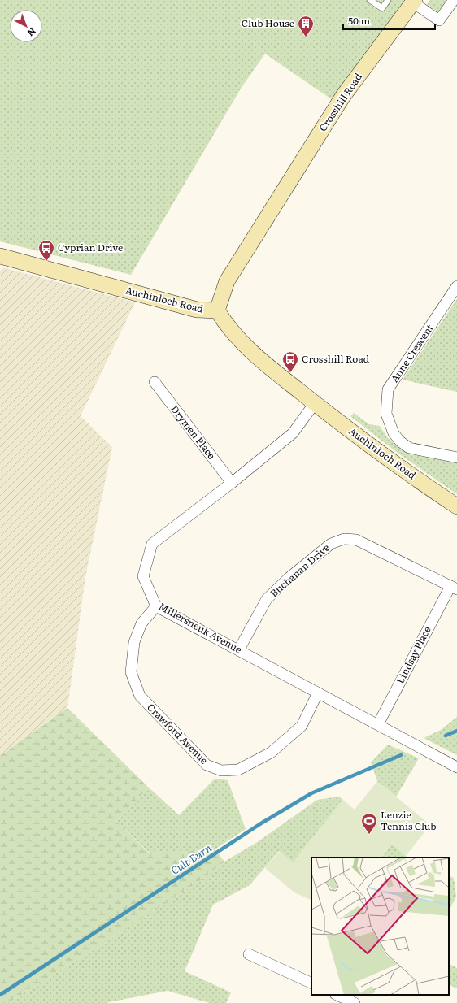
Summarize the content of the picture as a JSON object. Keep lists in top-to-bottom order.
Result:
{
  "streets": {
    "main road": ["Crosshill Road", "Auchinloch Road"],
    "street": [
      "Anne Crescent",
      "Drymen Place",
      "Buchanan Drive",
      "Millersneuk Avenue",
      "Lindsay Place",
      "Crawford Avenue"
    ]
  },
  "crossings": [
    ["Crosshill Road", "Auchinloch Road"],
    ["Auchinloch Road", "Millersneuk Avenue"],
    ["Drymen Place", "Millersneuk Avenue"],
    ["Buchanan Drive", "Millersneuk Avenue"],
    ["Buchanan Drive", "Lindsay Place"],
    ["Millersneuk Avenue", "Lindsay Place"],
    ["Millersneuk Avenue", "Crawford Avenue"]
  ],
  "water": ["Cult Burn"],
  "places": {
    "building": ["Club House"],
    "bus stop": ["Cyprian Drive", "Crosshill Road"],
    "sports": ["Lenzie Tennis Club"]
  },
  "scale_bar": "50 m",
  "north": "bottom right"
}
